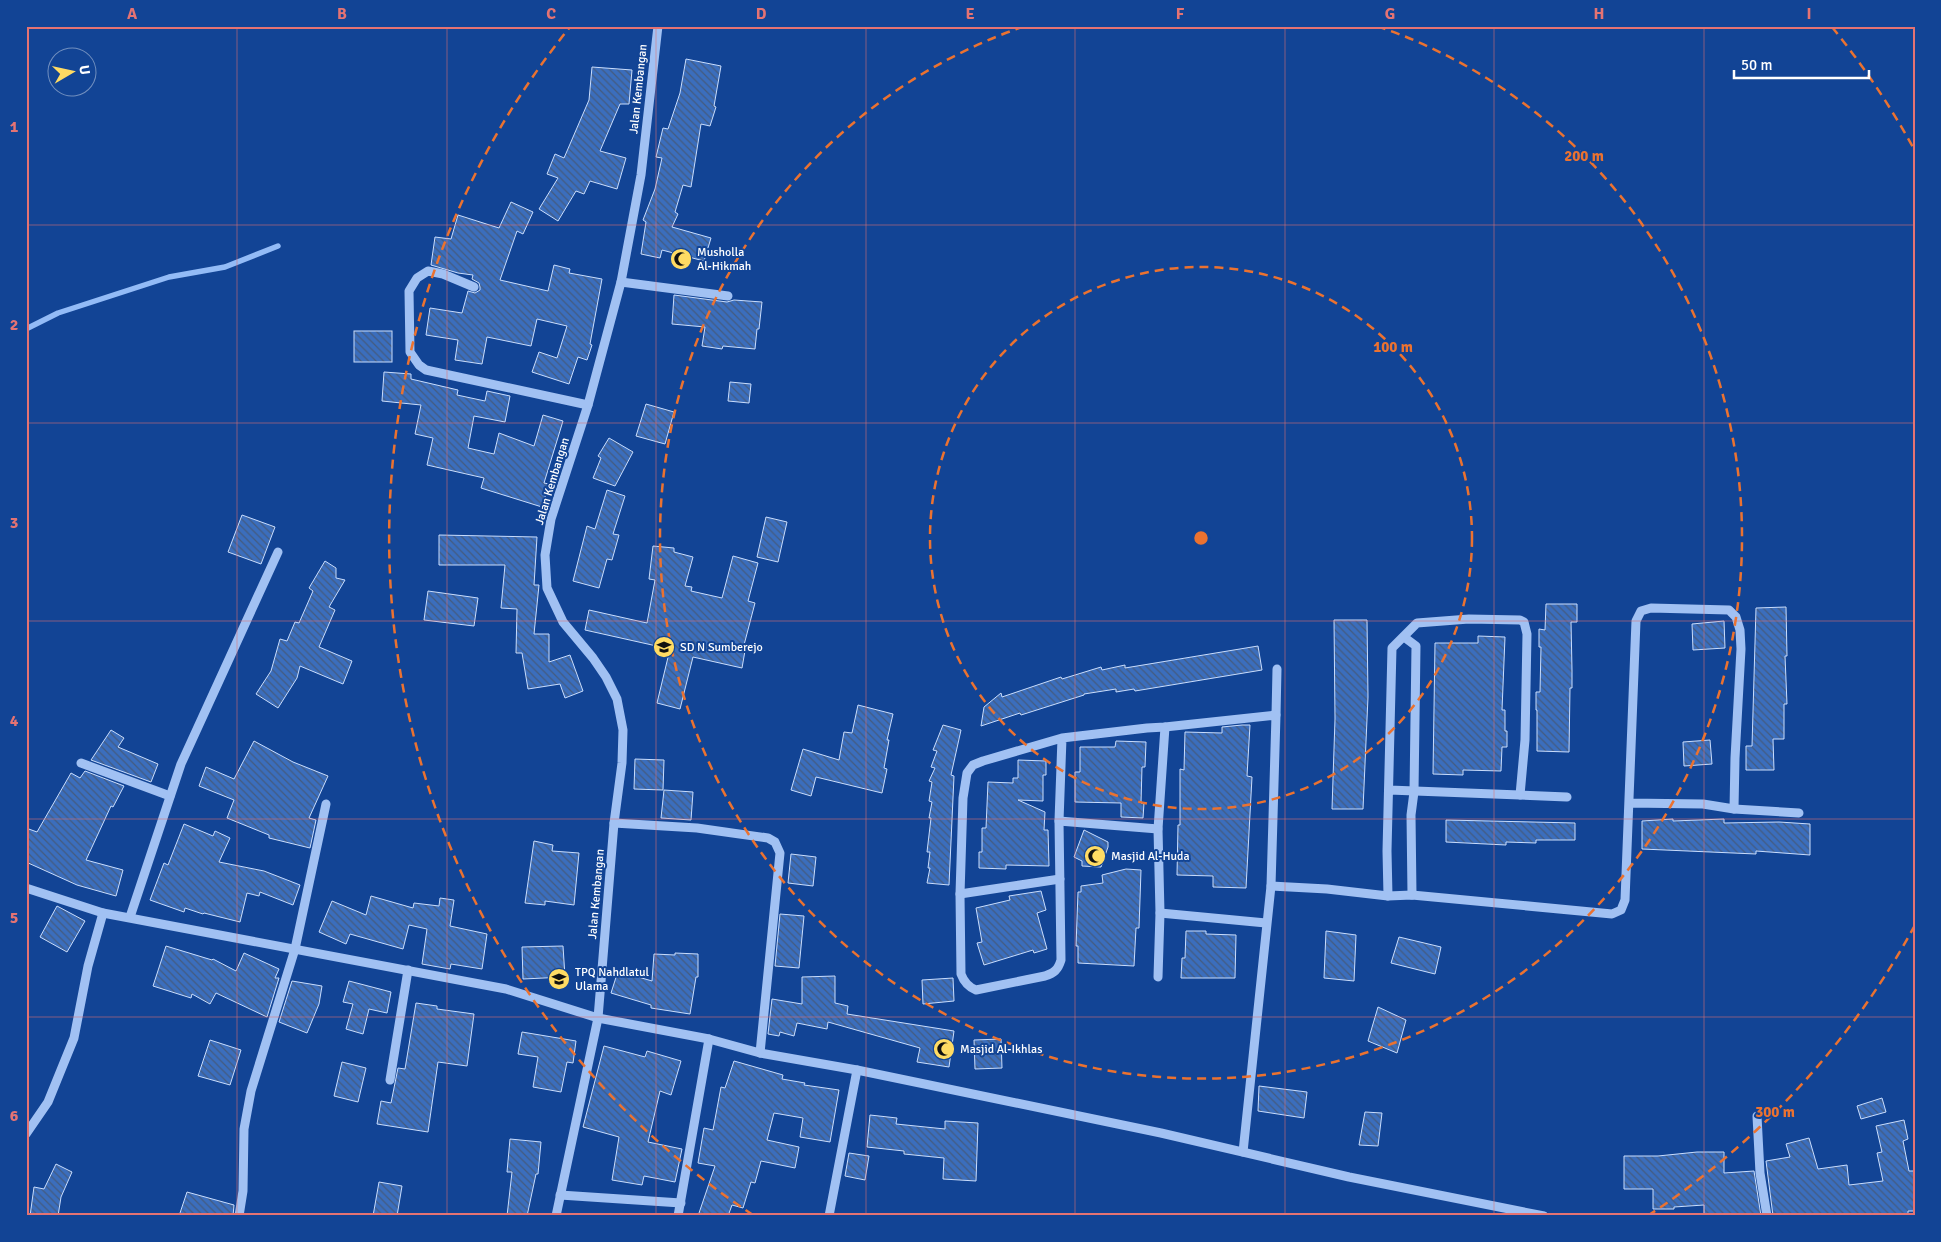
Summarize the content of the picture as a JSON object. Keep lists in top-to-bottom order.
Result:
{
  "streets": {
    "street": ["Jalan Kembangan"]
  },
  "places": {
    "mosque": ["Musholla Al-Hikmah", "Masjid Al-Huda", "Masjid Al-Ikhlas"],
    "school or university": ["SD N Sumberejo", "TPQ Nahdlatul Ulama"]
  },
  "scale_bar": "50 m",
  "north": "right",
  "grid": {
    "columns": [
      "A",
      "B",
      "C",
      "D",
      "E",
      "F",
      "G",
      "H",
      "I"
    ],
    "rows": [
      "1",
      "2",
      "3",
      "4",
      "5",
      "6"
    ]
  },
  "rings": ["200 m", "100 m", "300 m"]
}
